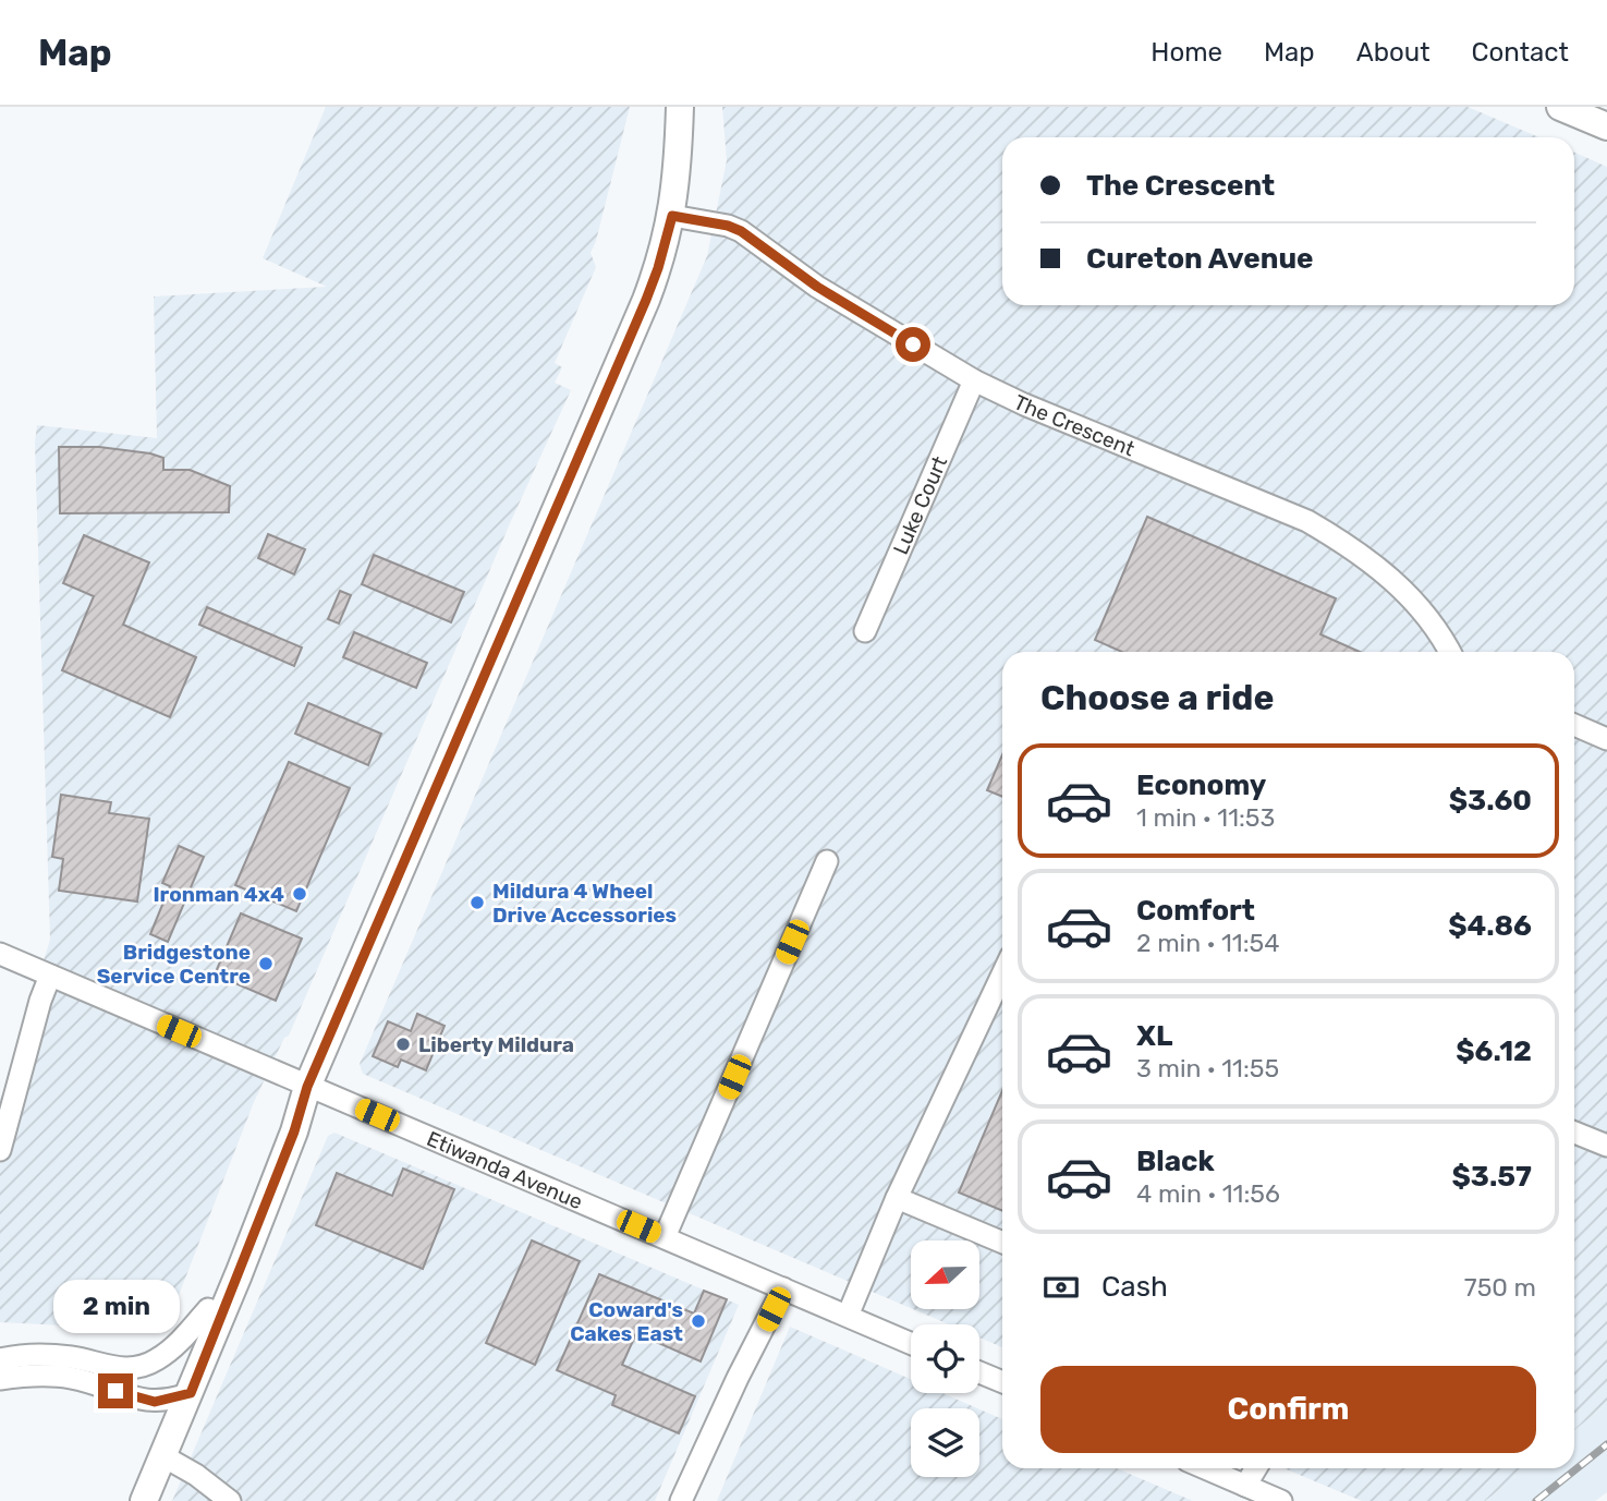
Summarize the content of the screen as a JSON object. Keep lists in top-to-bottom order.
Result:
{
  "streets": {
    "street": ["The Crescent", "Luke Court", "Etiwanda Avenue"]
  },
  "crossings": [
    ["The Crescent", "Luke Court"]
  ],
  "places": [
    "Ironman 4x4",
    "Mildura 4 Wheel Drive Accessories",
    "Bridgestone Service Centre",
    "Liberty Mildura",
    "Coward's Cakes East"
  ],
  "north": "left",
  "page": {
    "header": "Map",
    "nav": [
      "Home",
      "Map",
      "About",
      "Contact"
    ],
    "banner": ["The Crescent", "Cureton Avenue"],
    "heading": "Choose a ride",
    "list": [
      {
        "name": "Economy",
        "note": "1 min · 11:53",
        "value": "$3.60"
      },
      {
        "name": "Comfort",
        "note": "2 min · 11:54",
        "value": "$4.86"
      },
      {
        "name": "XL",
        "note": "3 min · 11:55",
        "value": "$6.12"
      },
      {
        "name": "Black",
        "note": "4 min · 11:56",
        "value": "$3.57"
      }
    ],
    "pay": ["Cash", "750 m"],
    "bubble": "2 min",
    "buttons": "Confirm"
  }
}
